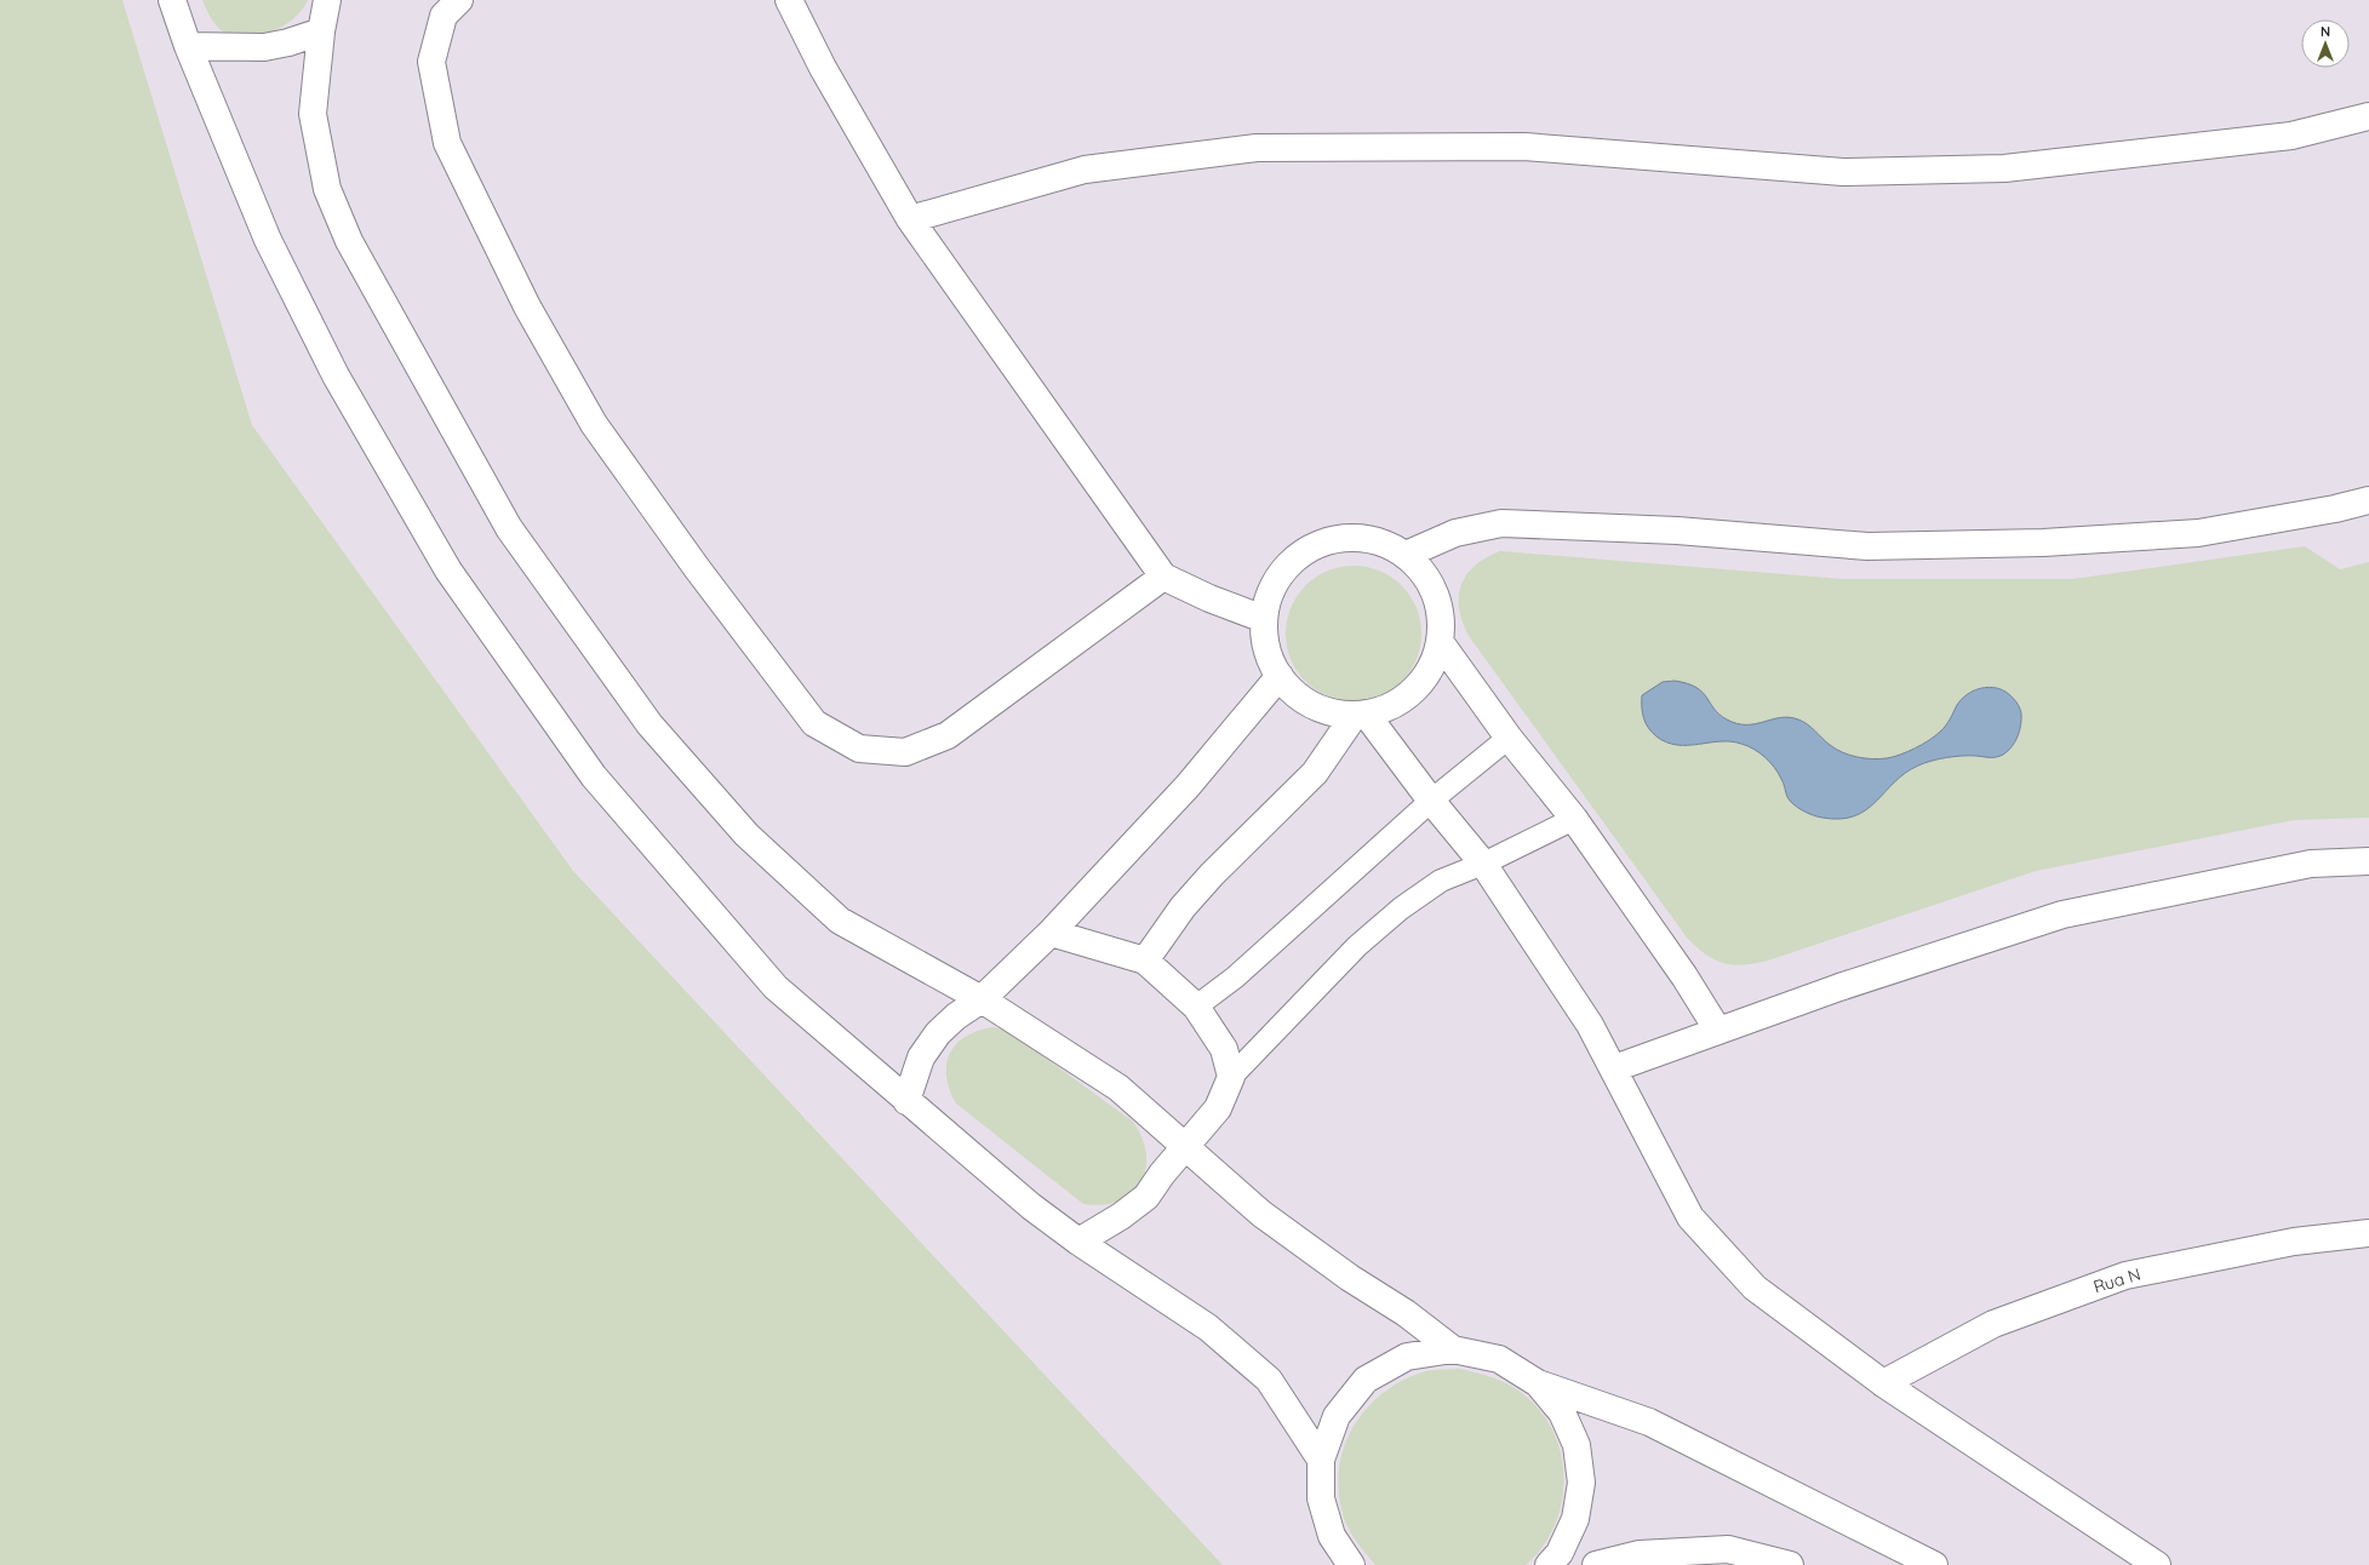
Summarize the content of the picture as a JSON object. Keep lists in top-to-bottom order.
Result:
{
  "streets": {
    "street": ["Rua N"]
  },
  "north": "top"
}
